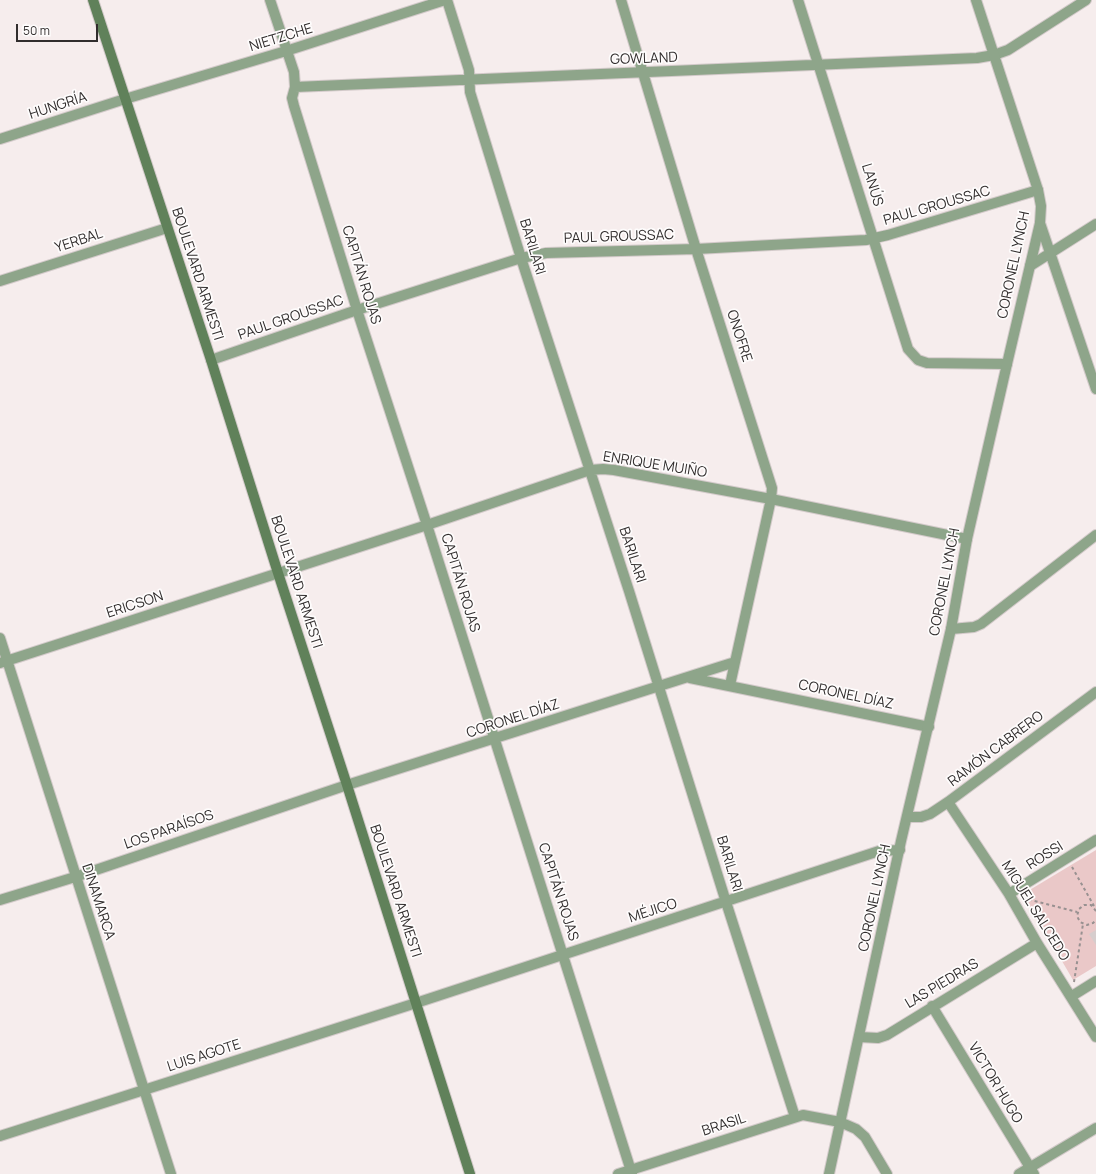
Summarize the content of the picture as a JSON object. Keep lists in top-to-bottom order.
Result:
{
  "streets": {
    "main road": ["BOULEVARD ARMESTI"],
    "street": [
      "NIETZCHE",
      "GOWLAND",
      "HUNGRÍA",
      "LANÚS",
      "PAUL GROUSSAC",
      "YERBAL",
      "BARILARI",
      "CORONEL LYNCH",
      "CAPITÁN ROJAS",
      "ONOFRE",
      "ENRIQUE MUIÑO",
      "ERICSON",
      "CORONEL DÍAZ",
      "RAMÓN CABRERO",
      "LOS PARAÍSOS",
      "ROSSI",
      "DINAMARCA",
      "MÉJICO",
      "MIGUEL SALCEDO",
      "LAS PIEDRAS",
      "LUIS AGOTE",
      "VICTOR HUGO",
      "BRASIL"
    ]
  },
  "crossings": [
    ["NIETZCHE", "HUNGRÍA"],
    ["NIETZCHE", "BARILARI"],
    ["NIETZCHE", "BOULEVARD ARMESTI"],
    ["NIETZCHE", "CAPITÁN ROJAS"],
    ["GOWLAND", "LANÚS"],
    ["GOWLAND", "BARILARI"],
    ["GOWLAND", "CORONEL LYNCH"],
    ["GOWLAND", "CAPITÁN ROJAS"],
    ["GOWLAND", "ONOFRE"],
    ["HUNGRÍA", "BOULEVARD ARMESTI"],
    ["LANÚS", "PAUL GROUSSAC"],
    ["LANÚS", "CORONEL LYNCH"],
    ["PAUL GROUSSAC", "BARILARI"],
    ["PAUL GROUSSAC", "CORONEL LYNCH"],
    ["PAUL GROUSSAC", "BOULEVARD ARMESTI"],
    ["PAUL GROUSSAC", "CAPITÁN ROJAS"],
    ["PAUL GROUSSAC", "ONOFRE"],
    ["YERBAL", "BOULEVARD ARMESTI"],
    ["BARILARI", "ENRIQUE MUIÑO"],
    ["BARILARI", "CORONEL DÍAZ"],
    ["BARILARI", "MÉJICO"],
    ["BARILARI", "BRASIL"],
    ["CORONEL LYNCH", "ENRIQUE MUIÑO"],
    ["CORONEL LYNCH", "CORONEL DÍAZ"],
    ["CORONEL LYNCH", "RAMÓN CABRERO"],
    ["CORONEL LYNCH", "MÉJICO"],
    ["CORONEL LYNCH", "LAS PIEDRAS"],
    ["CORONEL LYNCH", "BRASIL"],
    ["BOULEVARD ARMESTI", "ENRIQUE MUIÑO"],
    ["BOULEVARD ARMESTI", "ERICSON"],
    ["BOULEVARD ARMESTI", "CORONEL DÍAZ"],
    ["BOULEVARD ARMESTI", "LOS PARAÍSOS"],
    ["BOULEVARD ARMESTI", "MÉJICO"],
    ["BOULEVARD ARMESTI", "LUIS AGOTE"],
    ["CAPITÁN ROJAS", "ENRIQUE MUIÑO"],
    ["CAPITÁN ROJAS", "CORONEL DÍAZ"],
    ["CAPITÁN ROJAS", "MÉJICO"],
    ["CAPITÁN ROJAS", "BRASIL"],
    ["ONOFRE", "ENRIQUE MUIÑO"],
    ["ONOFRE", "CORONEL DÍAZ"],
    ["ENRIQUE MUIÑO", "ERICSON"],
    ["ERICSON", "DINAMARCA"],
    ["CORONEL DÍAZ", "LOS PARAÍSOS"],
    ["RAMÓN CABRERO", "MIGUEL SALCEDO"],
    ["LOS PARAÍSOS", "DINAMARCA"],
    ["ROSSI", "MIGUEL SALCEDO"],
    ["DINAMARCA", "LUIS AGOTE"],
    ["MÉJICO", "LUIS AGOTE"],
    ["MIGUEL SALCEDO", "LAS PIEDRAS"],
    ["LAS PIEDRAS", "VICTOR HUGO"]
  ],
  "scale_bar": "50 m"
}
